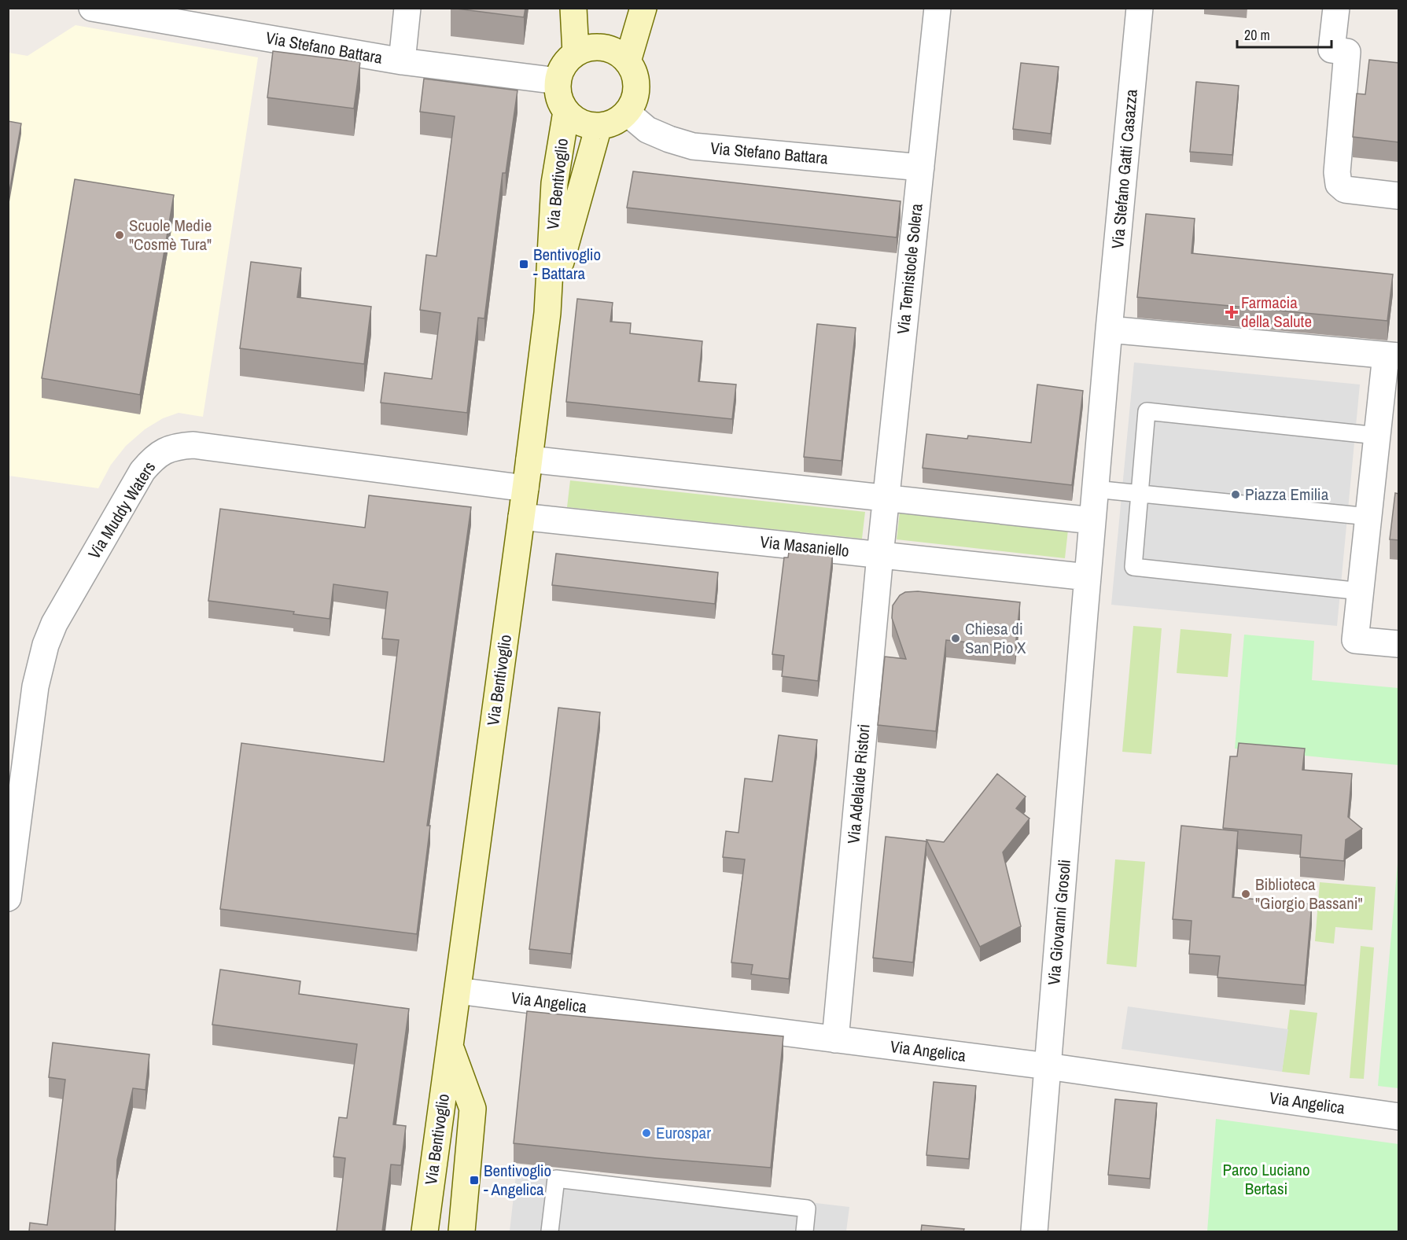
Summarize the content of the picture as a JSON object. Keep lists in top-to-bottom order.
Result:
{
  "streets": {
    "street": [
      "Via Stefano Battara",
      "Via Stefano Gatti Casazza",
      "Via Bentivoglio",
      "Via Temistocle Solera",
      "Via Muddy Waters",
      "Via Masaniello",
      "Via Adelaide Ristori",
      "Via Giovanni Grosoli",
      "Via Angelica"
    ]
  },
  "crossings": [
    ["Via Stefano Battara", "Via Bentivoglio"],
    ["Via Stefano Battara", "Via Temistocle Solera"],
    ["Via Bentivoglio", "Via Muddy Waters"],
    ["Via Bentivoglio", "Via Masaniello"],
    ["Via Bentivoglio", "Via Angelica"],
    ["Via Temistocle Solera", "Via Adelaide Ristori"],
    ["Via Masaniello", "Via Adelaide Ristori"],
    ["Via Masaniello", "Via Giovanni Grosoli"],
    ["Via Adelaide Ristori", "Via Angelica"],
    ["Via Giovanni Grosoli", "Via Angelica"]
  ],
  "parks": ["Parco Luciano Bertasi"],
  "places": {
    "other": [
      "Scuole Medie \"Cosmè Tura\"",
      "Piazza Emilia",
      "Chiesa di San Pio X",
      "Biblioteca \"Giorgio Bassani\"",
      "Eurospar"
    ],
    "transit": ["Bentivoglio - Battara", "Bentivoglio - Angelica"],
    "health": ["Farmacia della Salute"]
  },
  "scale_bar": "20 m"
}
